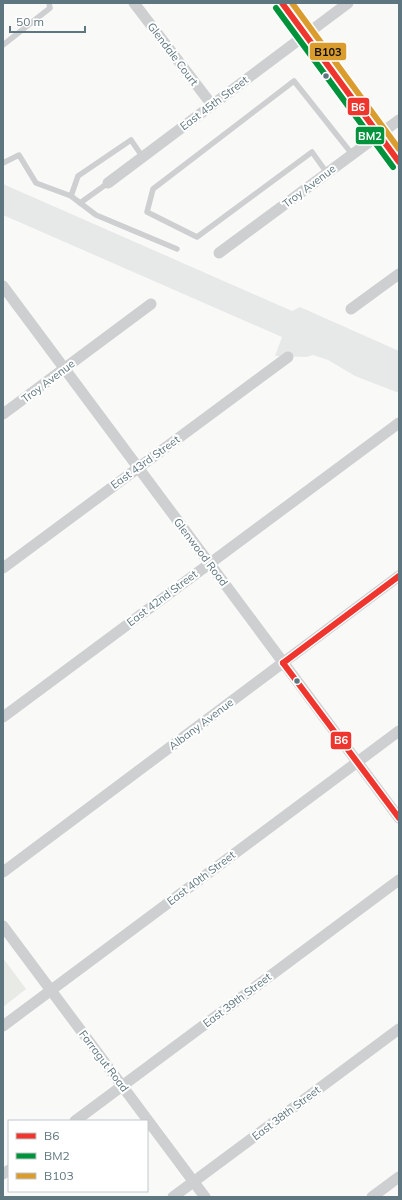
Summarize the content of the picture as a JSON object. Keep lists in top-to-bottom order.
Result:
{
  "streets": {
    "street": [
      "Glendale Court",
      "East 45th Street",
      "Troy Avenue",
      "East 43rd Street",
      "Glenwood Road",
      "East 42nd Street",
      "Albany Avenue",
      "East 40th Street",
      "East 39th Street",
      "Farragut Road",
      "East 38th Street"
    ]
  },
  "crossings": [
    ["Glendale Court", "East 45th Street"],
    ["Troy Avenue", "Glenwood Road"],
    ["East 43rd Street", "Glenwood Road"],
    ["Glenwood Road", "East 42nd Street"],
    ["Glenwood Road", "Albany Avenue"],
    ["Glenwood Road", "East 40th Street"],
    ["East 40th Street", "Farragut Road"],
    ["East 39th Street", "Farragut Road"],
    ["Farragut Road", "East 38th Street"]
  ],
  "lines": ["transit line B6", "transit line B103", "transit line BM2"],
  "legend": ["B6", "BM2", "B103"],
  "scale_bar": "50 m"
}
